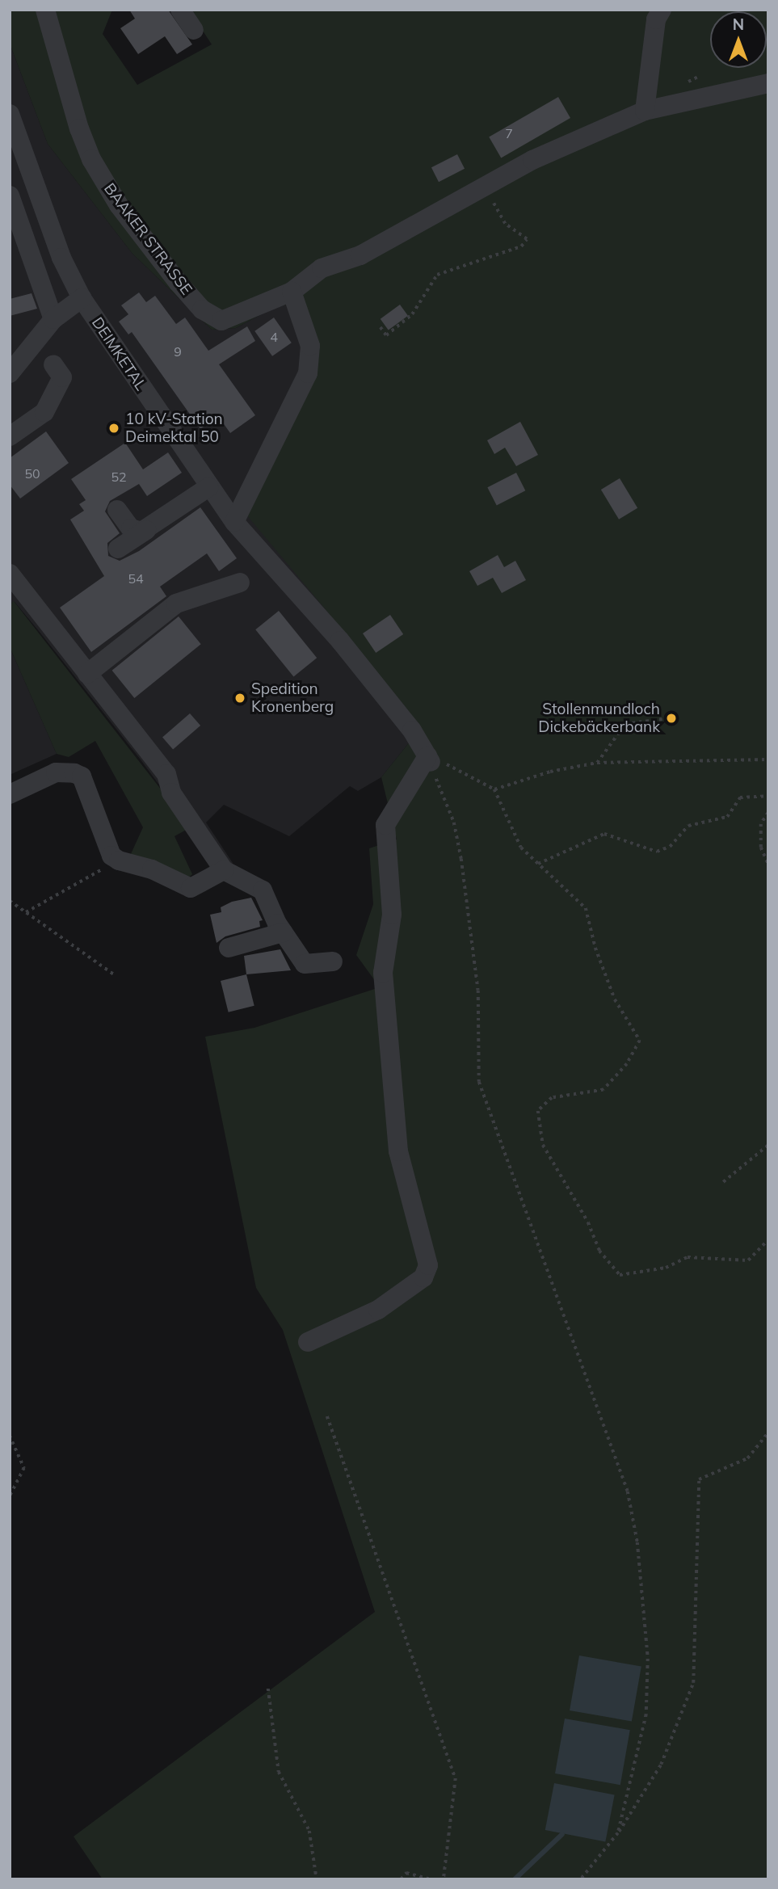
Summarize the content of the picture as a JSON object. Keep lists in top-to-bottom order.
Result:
{
  "streets": {
    "street": ["BAAKER STRASSE", "DEIMKETAL"]
  },
  "places": ["10 kV-Station Deimektal 50", "Spedition Kronenberg", "Stollenmundloch Dickebäckerbank"],
  "house_numbers": [
    "7",
    "4",
    "9",
    "50",
    "52",
    "54"
  ],
  "north": "top"
}
